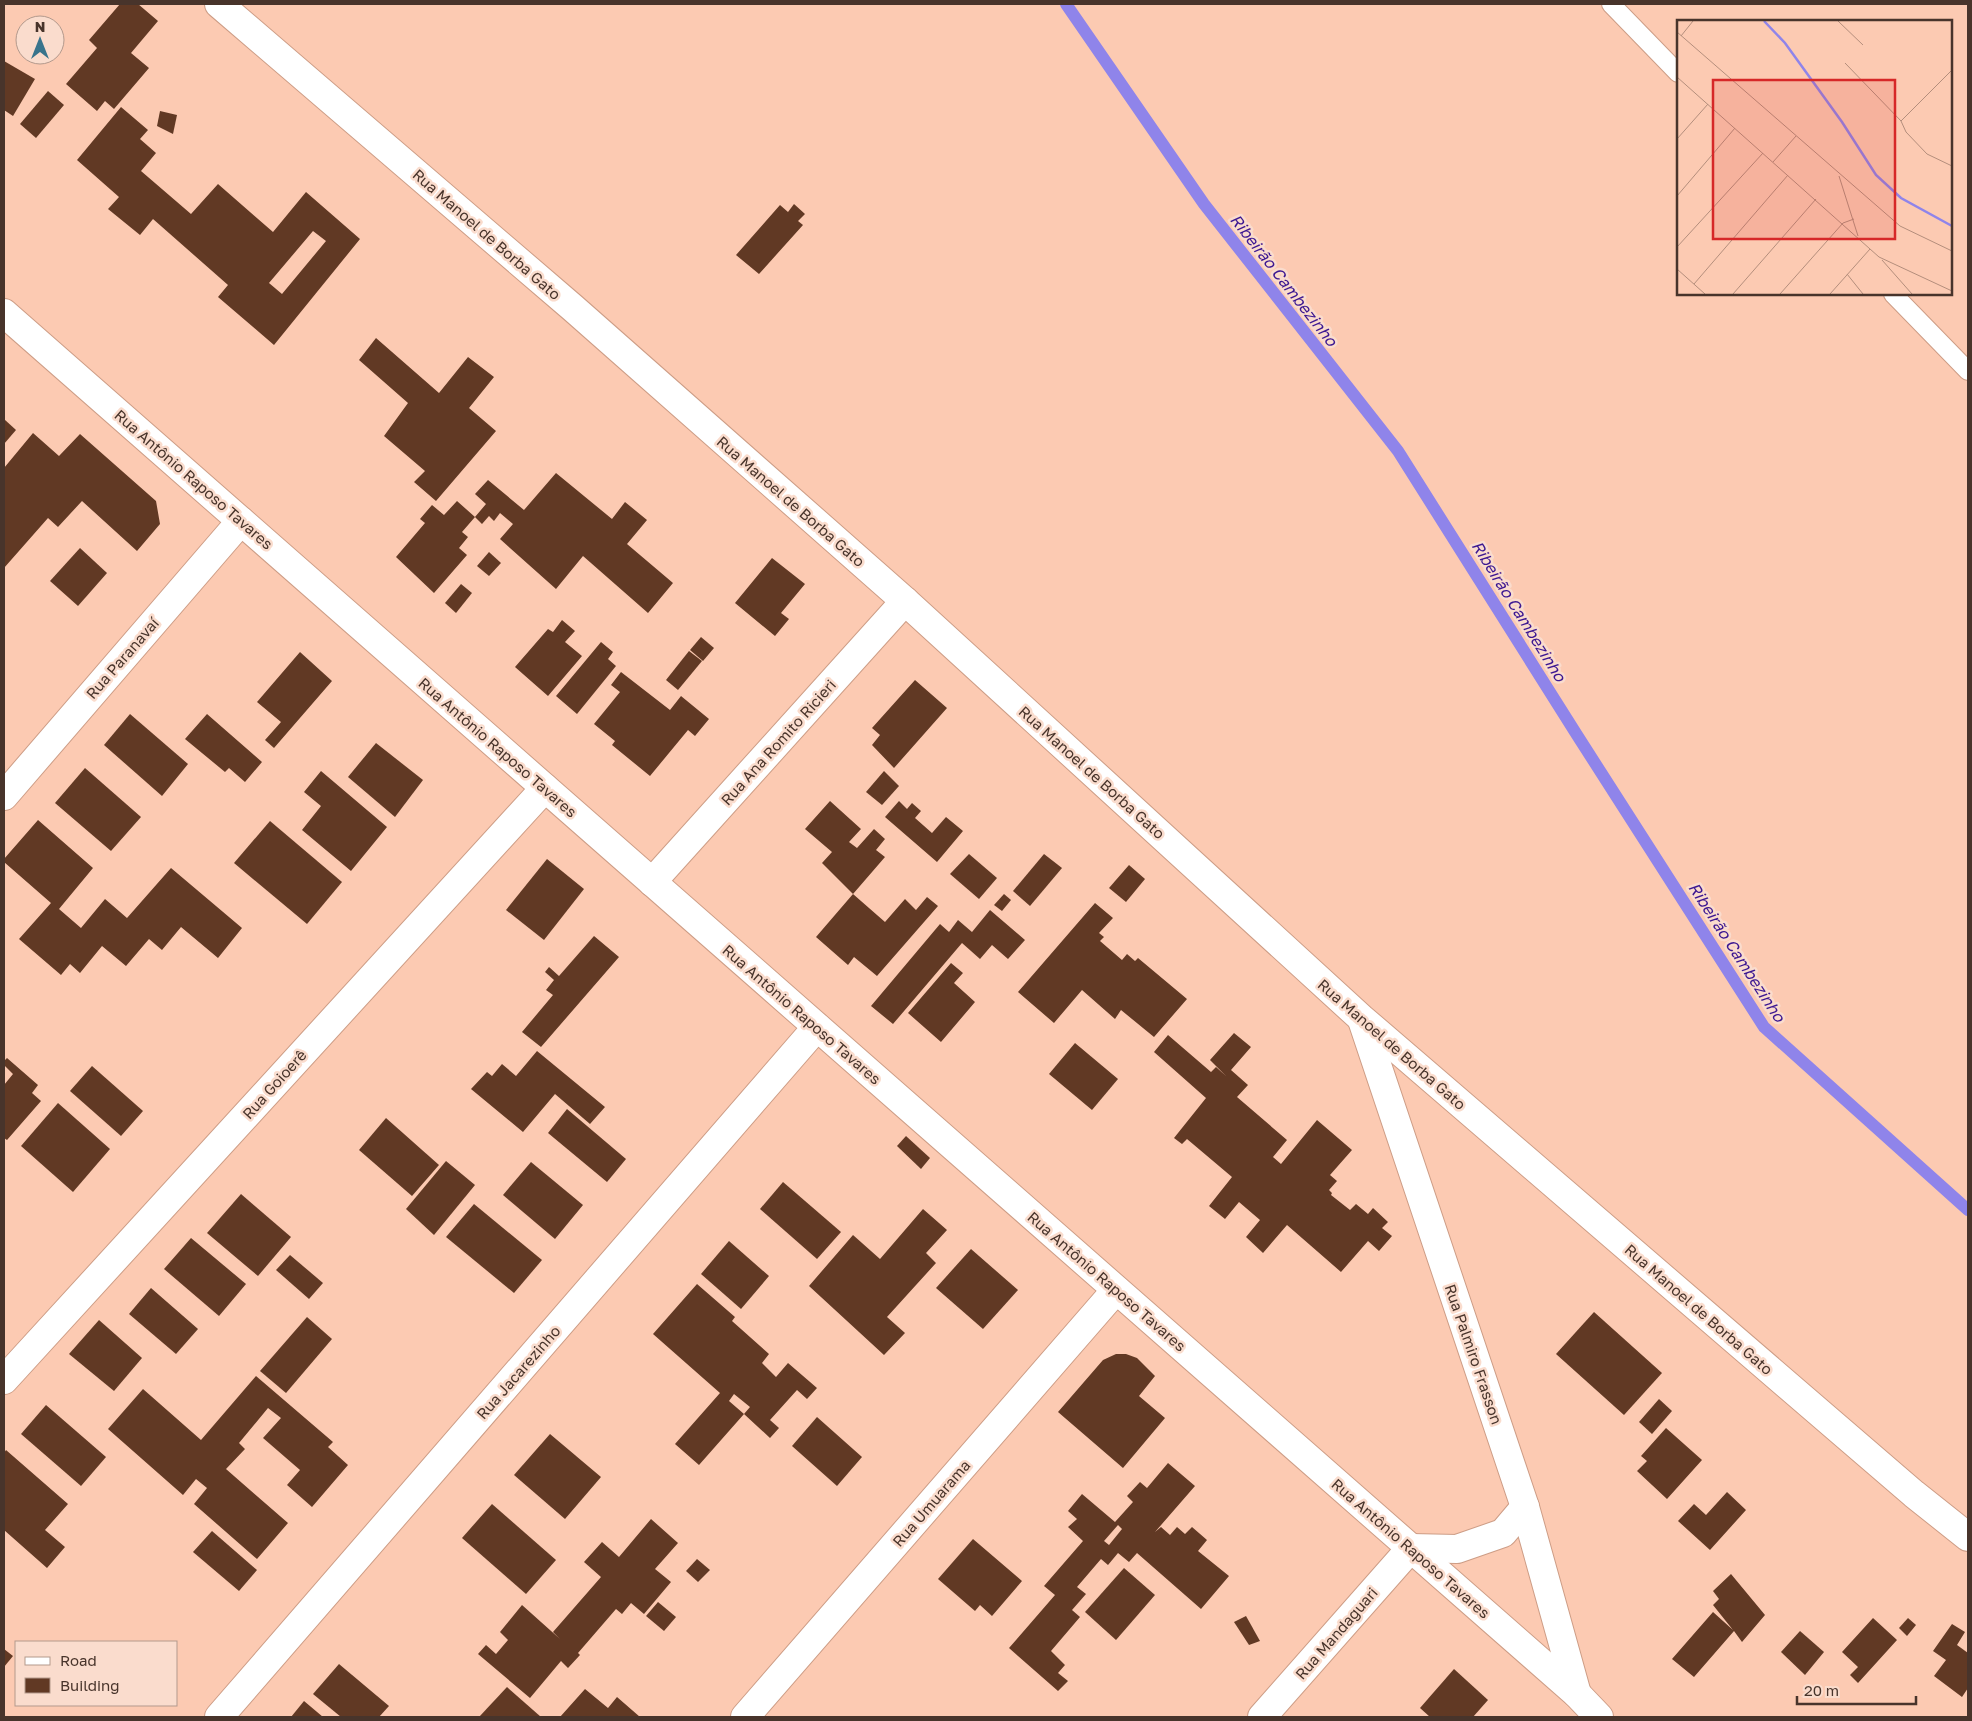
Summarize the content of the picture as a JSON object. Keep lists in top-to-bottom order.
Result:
{
  "streets": {
    "street": [
      "Rua Manoel de Borba Gato",
      "Rua Antônio Raposo Tavares",
      "Rua Paranavaí",
      "Rua Ana Romito Ricieri",
      "Rua Goioerê",
      "Rua Palmiro Frasson",
      "Rua Jacarezinho",
      "Rua Umuarama",
      "Rua Mandaguari"
    ]
  },
  "crossings": [
    ["Rua Manoel de Borba Gato", "Rua Ana Romito Ricieri"],
    ["Rua Manoel de Borba Gato", "Rua Palmiro Frasson"],
    ["Rua Antônio Raposo Tavares", "Rua Paranavaí"],
    ["Rua Antônio Raposo Tavares", "Rua Ana Romito Ricieri"],
    ["Rua Antônio Raposo Tavares", "Rua Goioerê"],
    ["Rua Antônio Raposo Tavares", "Rua Palmiro Frasson"],
    ["Rua Antônio Raposo Tavares", "Rua Jacarezinho"],
    ["Rua Antônio Raposo Tavares", "Rua Umuarama"],
    ["Rua Antônio Raposo Tavares", "Rua Mandaguari"]
  ],
  "water": ["Ribeirão Cambezinho"],
  "legend": ["Road", "Building"],
  "scale_bar": "20 m",
  "north": "top"
}
